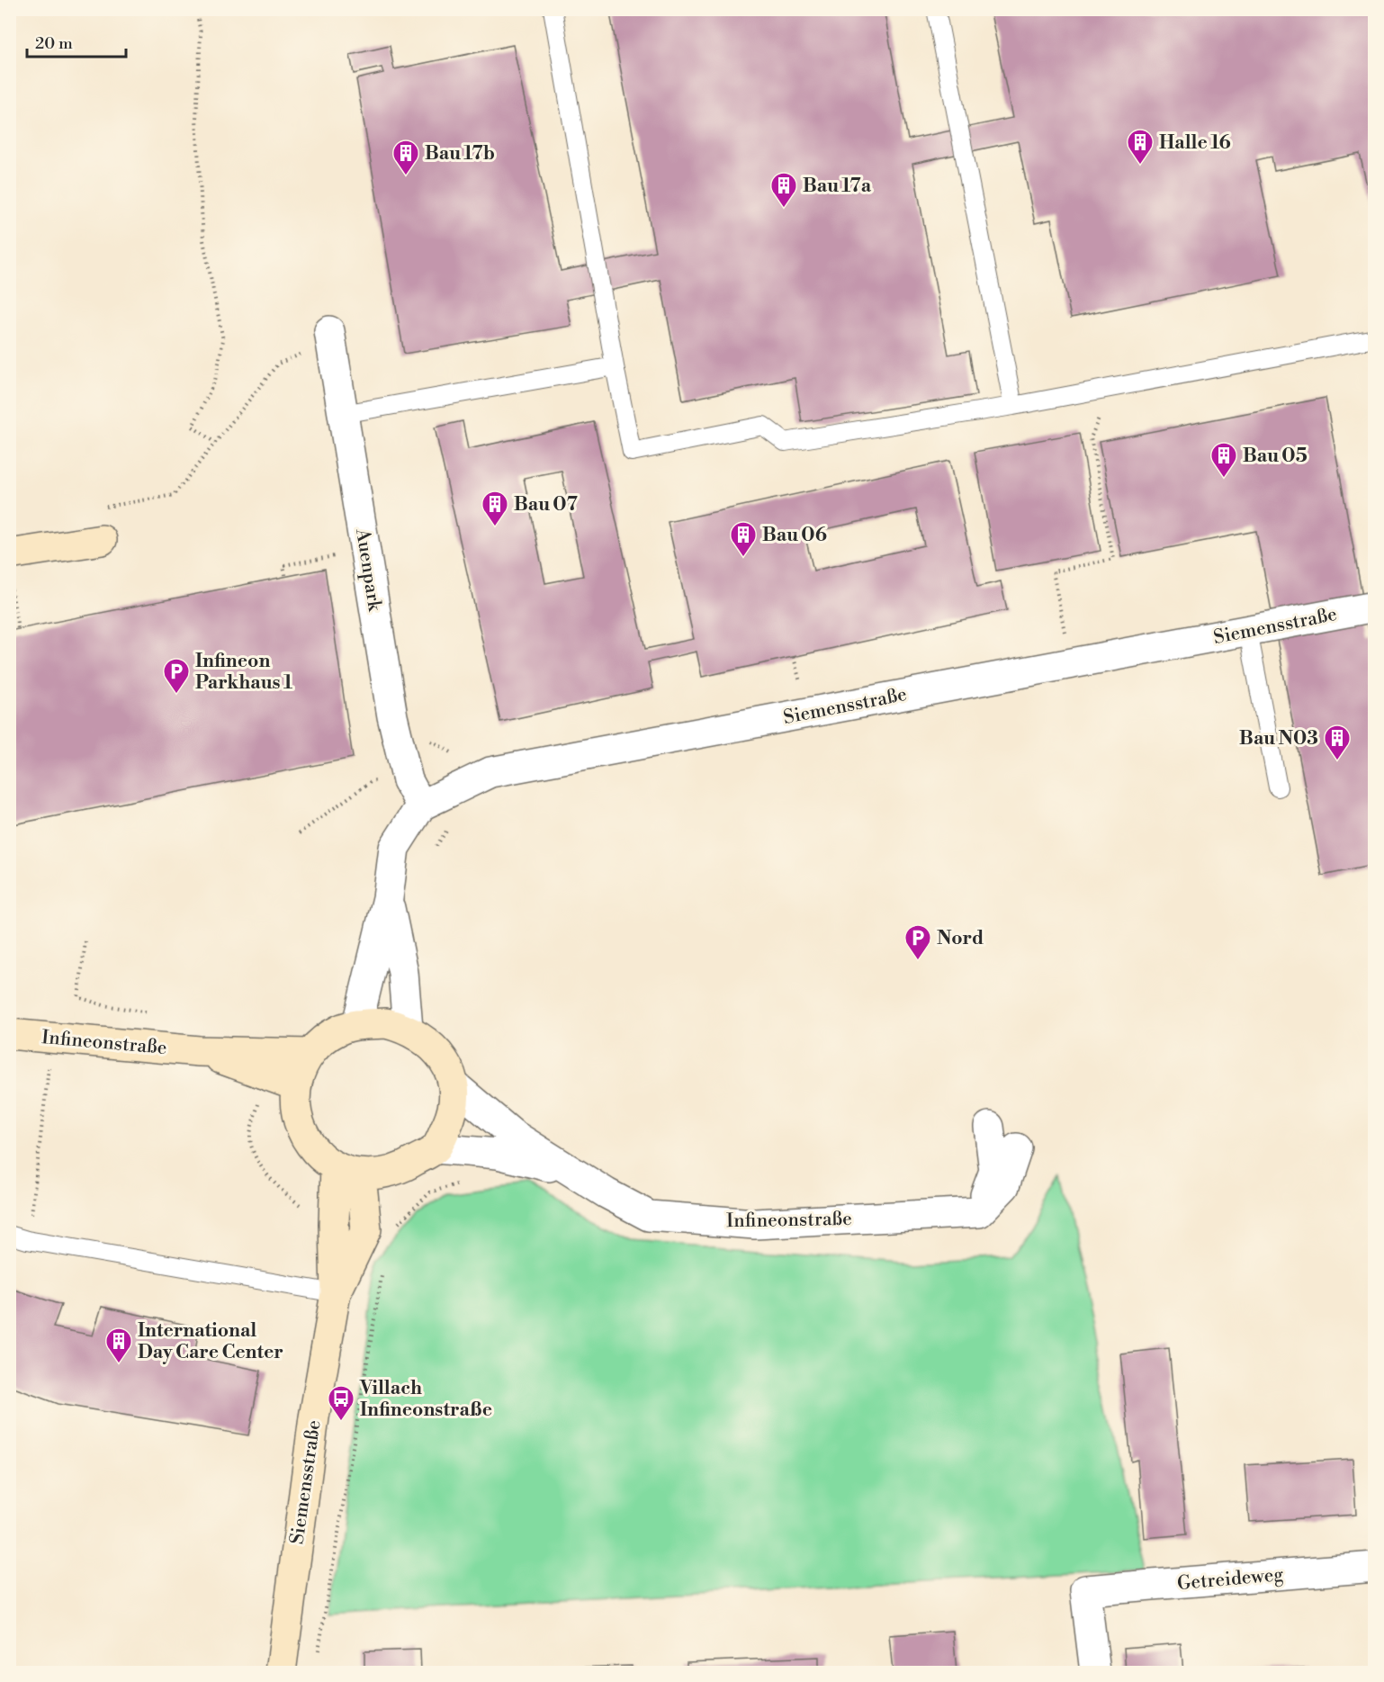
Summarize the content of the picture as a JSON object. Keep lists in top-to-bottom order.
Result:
{
  "streets": {
    "street": [
      "Auenpark",
      "Siemensstraße",
      "Infineonstraße",
      "Getreideweg"
    ]
  },
  "crossings": [
    ["Auenpark", "Siemensstraße"],
    ["Siemensstraße", "Infineonstraße"]
  ],
  "places": {
    "building": [
      "Halle 16",
      "Bau 17b",
      "Bau 17a",
      "Bau 05",
      "Bau 07",
      "Bau 06",
      "Bau N03",
      "International Day Care Center"
    ],
    "parking": ["Infineon Parkhaus 1", "Nord"],
    "bus stop": ["Villach Infineonstraße"]
  },
  "scale_bar": "20 m"
}
